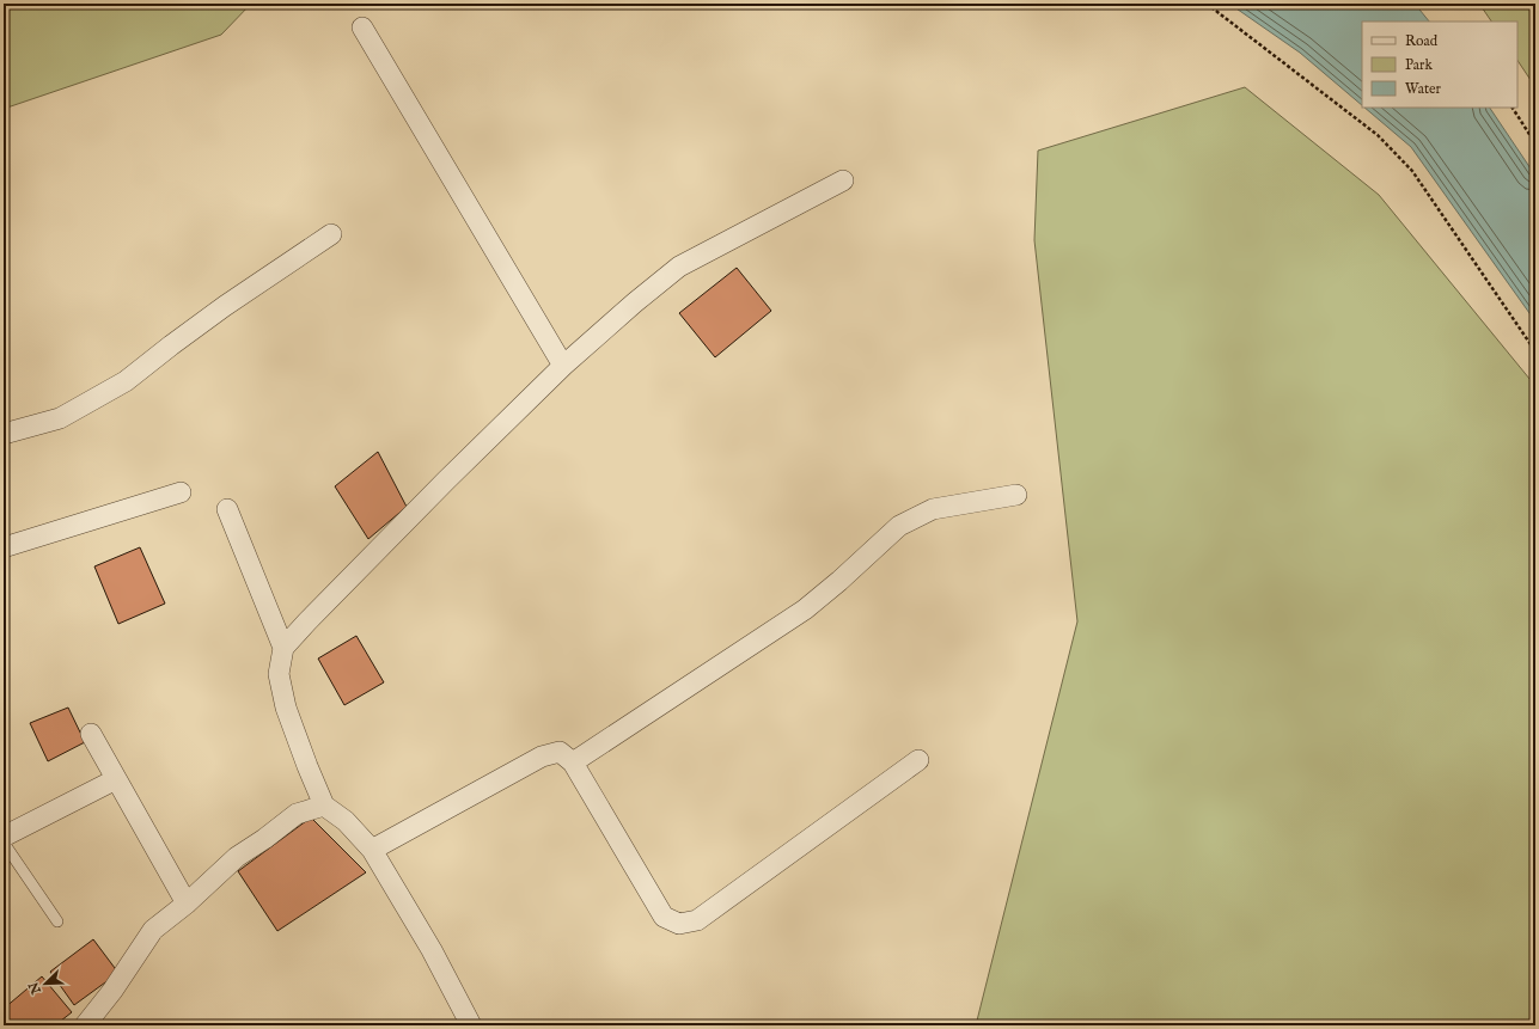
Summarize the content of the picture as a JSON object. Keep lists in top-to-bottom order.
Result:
{
  "legend": ["Road", "Park", "Water"],
  "north": "bottom left"
}
